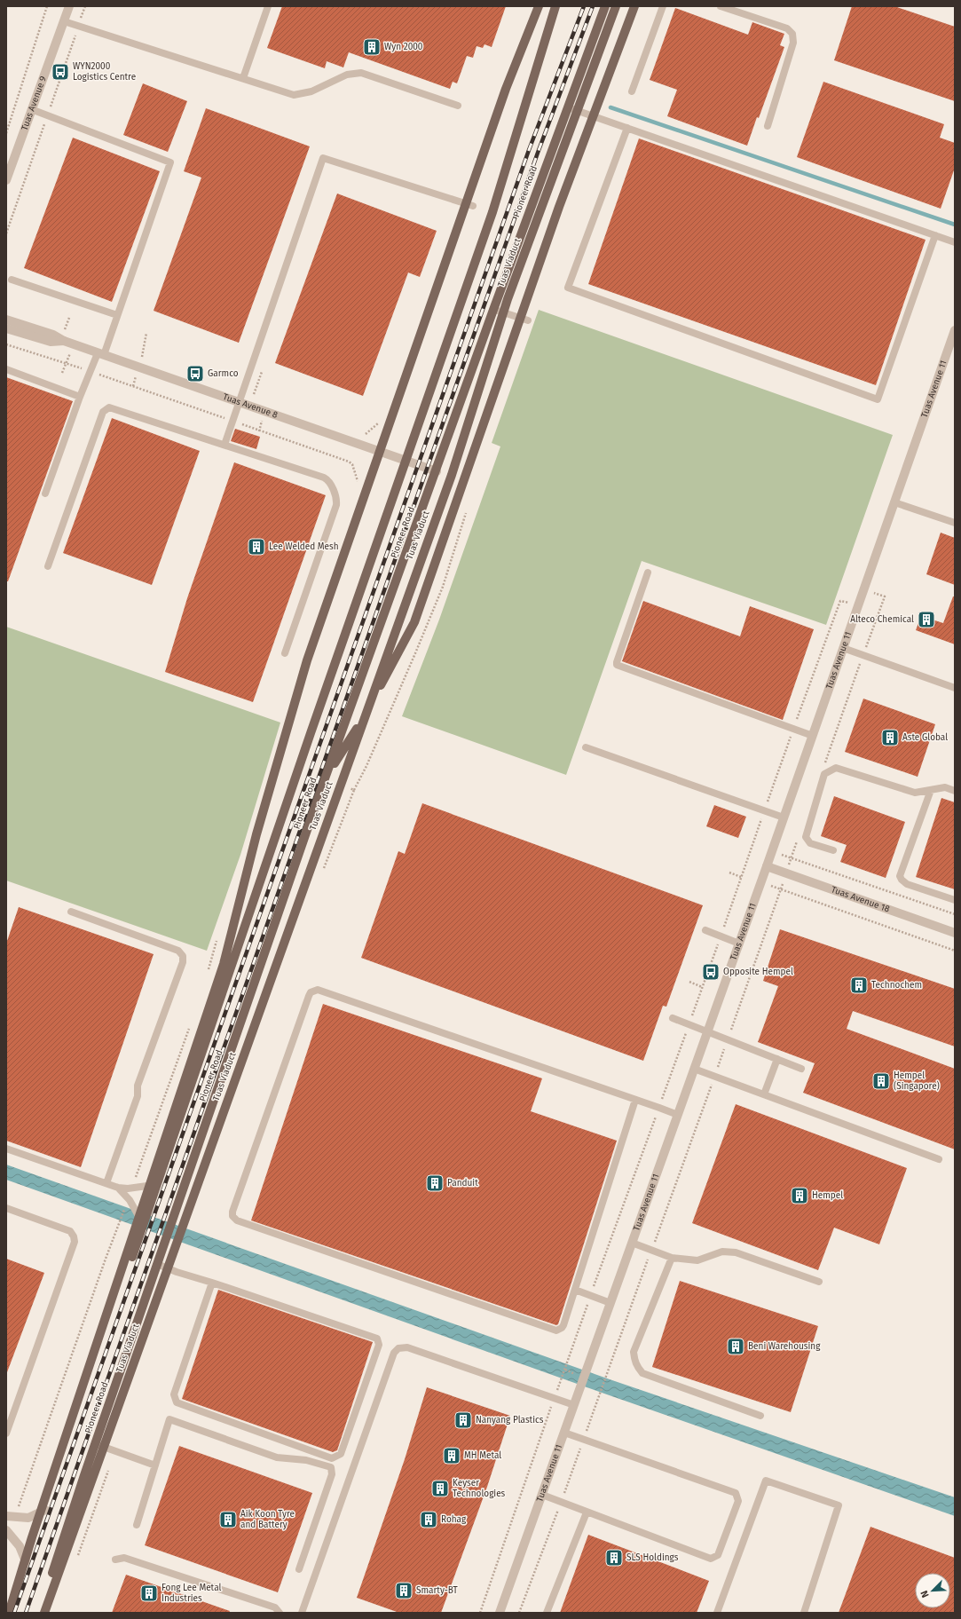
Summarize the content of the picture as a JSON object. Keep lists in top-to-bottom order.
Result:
{
  "streets": {
    "main road": ["Pioneer Road", "Tuas Viaduct"],
    "street": [
      "Tuas Avenue 9",
      "Tuas Avenue 11",
      "Tuas Avenue 8",
      "Tuas Avenue 18"
    ]
  },
  "crossings": [
    ["Pioneer Road", "Tuas Avenue 8"],
    ["Tuas Avenue 11", "Tuas Avenue 18"]
  ],
  "places": {
    "building": [
      "Wyn 2000",
      "Lee Welded Mesh",
      "Alteco Chemical",
      "Aste Global",
      "Technochem",
      "Hempel (Singapore)",
      "Panduit",
      "Hempel",
      "Beni Warehousing",
      "Nanyang Plastics",
      "MH Metal",
      "Keyser Technologies",
      "Aik Koon Tyre and Battery",
      "Rohag",
      "SLS Holdings",
      "Smarty-BT",
      "Fong Lee Metal Industries"
    ],
    "bus stop": ["WYN2000 Logistics Centre", "Garmco", "Opposite Hempel"]
  },
  "north": "bottom left"
}
